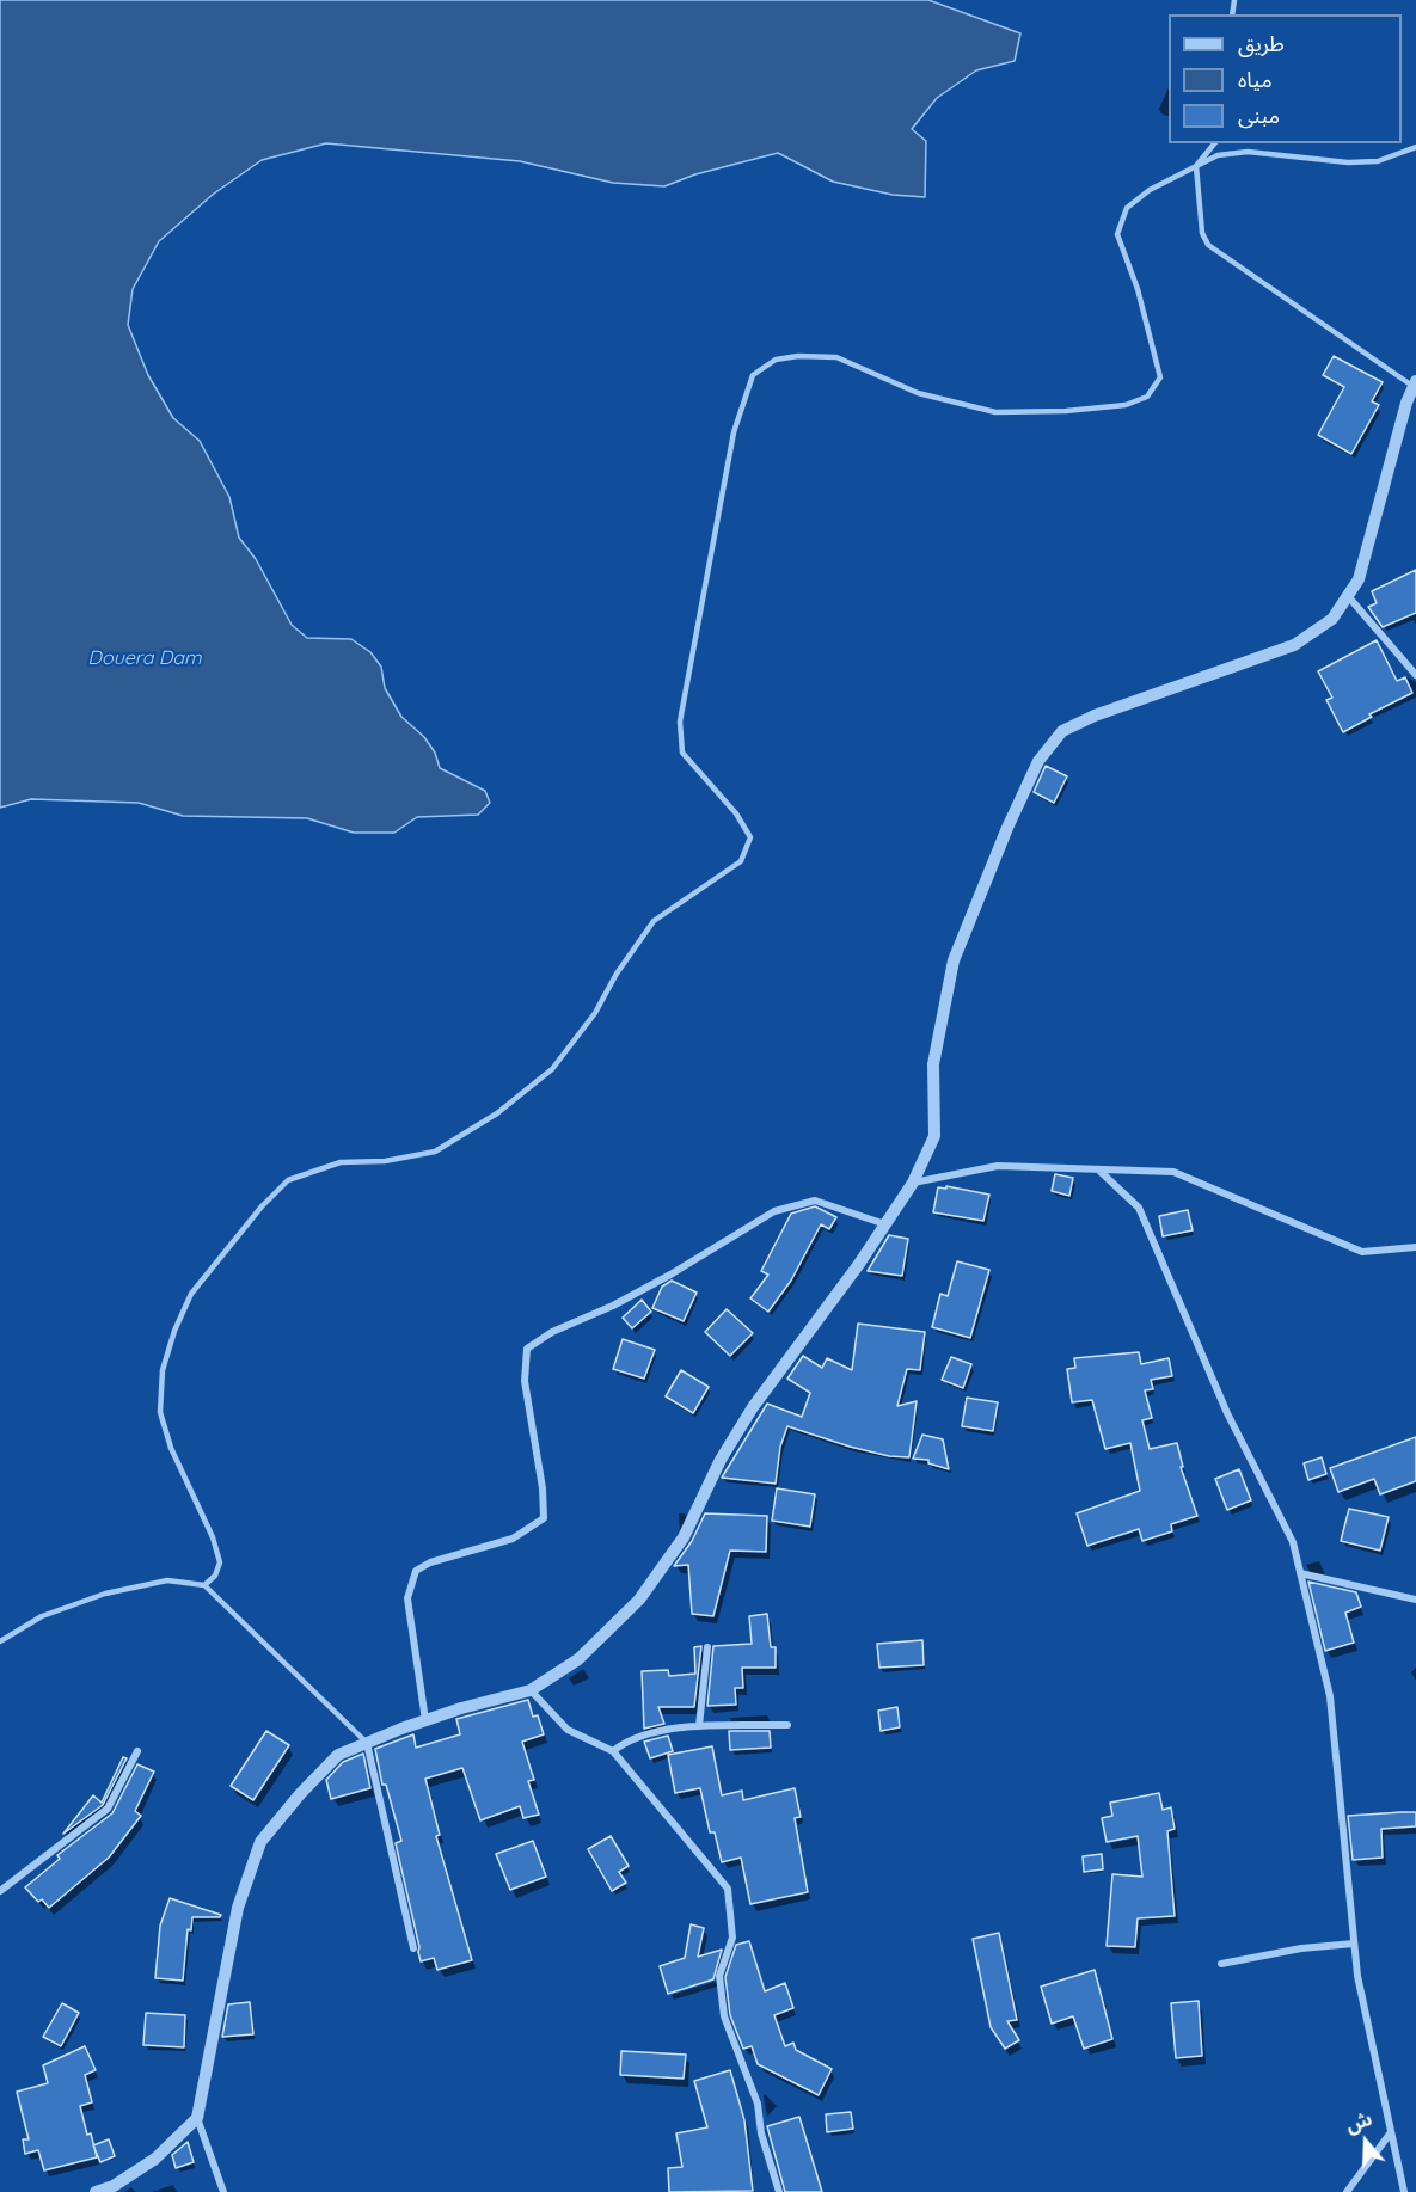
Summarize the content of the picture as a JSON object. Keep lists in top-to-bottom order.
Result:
{
  "water": ["Douera Dam"],
  "legend": ["طريق", "مياه", "مبنى"],
  "north": "top"
}
